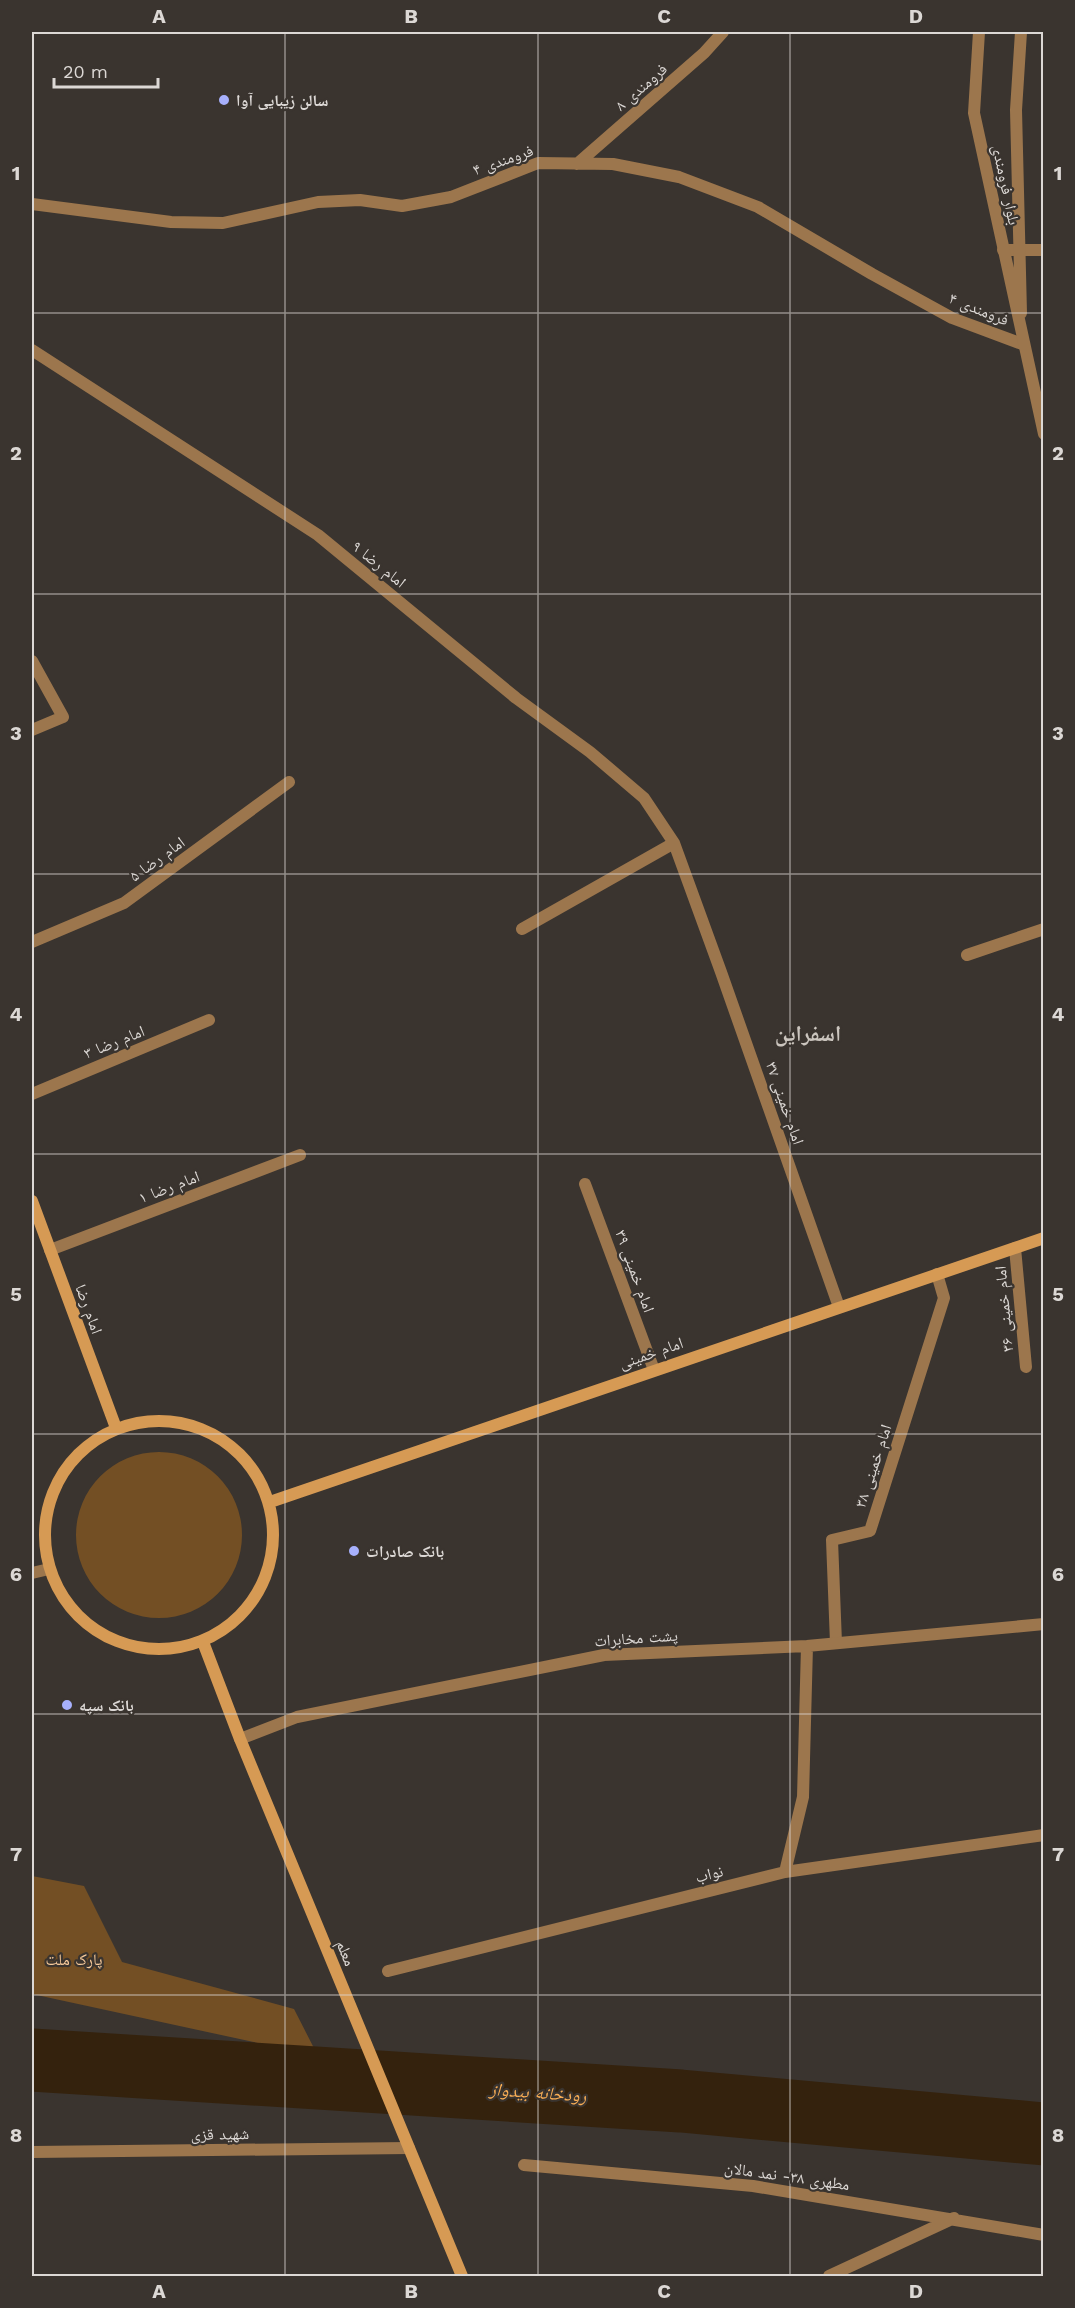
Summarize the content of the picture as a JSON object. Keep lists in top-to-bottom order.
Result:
{
  "streets": {
    "main road": ["امام رضا", "امام خمینی", "معلم"],
    "street": [
      "فرومندی ۸",
      "فرومندی ۴",
      "بلوار فرومندی",
      "امام رضا ۹",
      "امام رضا ۵",
      "امام رضا ۳",
      "امام خمینی ۳۷",
      "امام رضا ۱",
      "امام خمینی ۳۹",
      "امام خمینی ۳۶",
      "امام خمینی ۳۸",
      "پشت مخابرات",
      "نواب",
      "شهید قزی",
      "مطهری ۳۸- نمد مالان"
    ]
  },
  "crossings": [
    ["فرومندی ۸", "فرومندی ۴"],
    ["فرومندی ۴", "بلوار فرومندی"],
    ["امام رضا ۹", "امام خمینی ۳۷"],
    ["امام خمینی ۳۷", "امام خمینی"],
    ["امام رضا ۱", "امام رضا"],
    ["امام خمینی ۳۹", "امام خمینی"],
    ["امام خمینی ۳۶", "امام خمینی"],
    ["امام خمینی", "امام خمینی ۳۸"],
    ["امام خمینی ۳۸", "پشت مخابرات"],
    ["پشت مخابرات", "معلم"],
    ["معلم", "شهید قزی"]
  ],
  "districts": ["اسفراین"],
  "water": ["رودخانه بیدواز"],
  "parks": ["پارک ملت"],
  "places": ["سالن زیبایی آوا", "بانک صادرات", "بانک سپه"],
  "scale_bar": "20 m",
  "grid": {
    "columns": [
      "A",
      "B",
      "C",
      "D"
    ],
    "rows": [
      "1",
      "2",
      "3",
      "4",
      "5",
      "6",
      "7",
      "8"
    ]
  }
}
